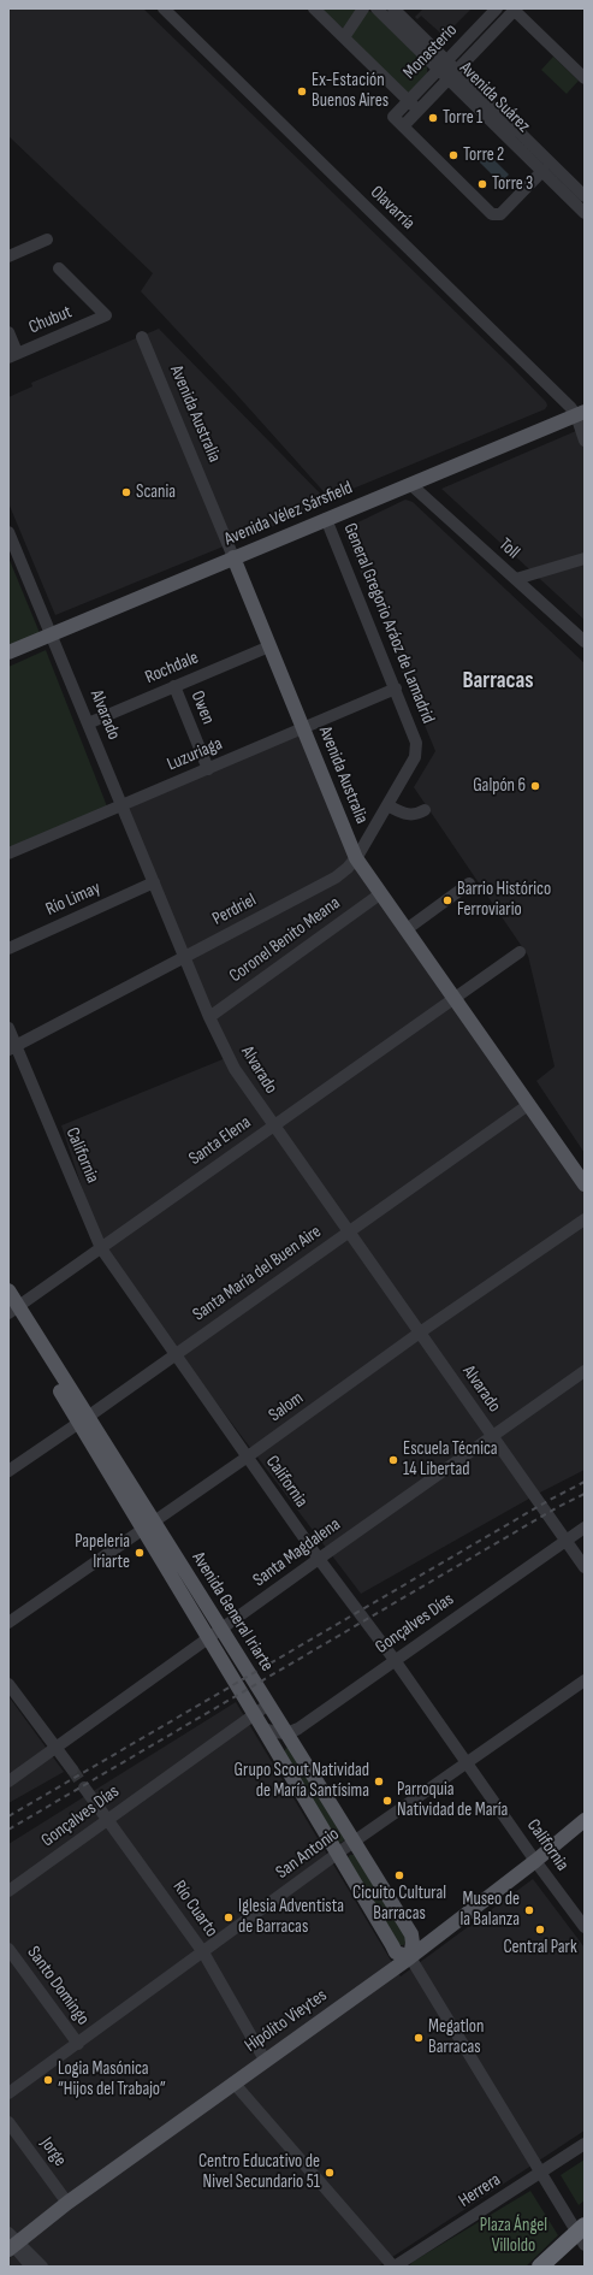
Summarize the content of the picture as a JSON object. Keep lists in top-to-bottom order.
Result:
{
  "streets": {
    "main road": [
      "Avenida Australia",
      "Avenida Vélez Sársfield",
      "Avenida General Iriarte",
      "Hipólito Vieytes"
    ],
    "street": [
      "Monasterio",
      "Avenida Suárez",
      "Olavarría",
      "Chubut",
      "Toll",
      "General Gregorio Aráoz de Lamadrid",
      "Rochdale",
      "Owen",
      "Alvarado",
      "Luzuriaga",
      "Río Limay",
      "Perdriel",
      "Coronel Benito Meana",
      "Santa Elena",
      "California",
      "Santa María del Buen Aire",
      "Salom",
      "Santa Magdalena",
      "Gonçalves Días",
      "San Antonio",
      "Río Cuarto",
      "Santo Domingo",
      "Jorge",
      "Herrera"
    ]
  },
  "crossings": [
    ["Monasterio", "Avenida Suárez"],
    ["Olavarría", "Avenida Vélez Sársfield"],
    ["Avenida Australia", "Avenida Vélez Sársfield"],
    ["Avenida Australia", "Rochdale"],
    ["Avenida Australia", "Luzuriaga"],
    ["Avenida Australia", "Perdriel"],
    ["Avenida Australia", "Coronel Benito Meana"],
    ["Avenida Australia", "Santa Elena"],
    ["Avenida Australia", "Santa María del Buen Aire"],
    ["Avenida Vélez Sársfield", "Toll"],
    ["Avenida Vélez Sársfield", "General Gregorio Aráoz de Lamadrid"],
    ["Avenida Vélez Sársfield", "Alvarado"],
    ["General Gregorio Aráoz de Lamadrid", "Luzuriaga"],
    ["General Gregorio Aráoz de Lamadrid", "Perdriel"],
    ["Rochdale", "Owen"],
    ["Rochdale", "Alvarado"],
    ["Owen", "Luzuriaga"],
    ["Alvarado", "Luzuriaga"],
    ["Alvarado", "Río Limay"],
    ["Alvarado", "Perdriel"],
    ["Alvarado", "Coronel Benito Meana"],
    ["Alvarado", "Santa Elena"],
    ["Alvarado", "Santa María del Buen Aire"],
    ["Alvarado", "Salom"],
    ["Alvarado", "Santa Magdalena"],
    ["Alvarado", "Gonçalves Días"],
    ["Perdriel", "California"],
    ["Santa Elena", "California"],
    ["Santa Elena", "Avenida General Iriarte"],
    ["California", "Santa María del Buen Aire"],
    ["California", "Salom"],
    ["California", "Santa Magdalena"],
    ["California", "Gonçalves Días"],
    ["California", "San Antonio"],
    ["California", "Hipólito Vieytes"],
    ["Santa María del Buen Aire", "Avenida General Iriarte"],
    ["Salom", "Avenida General Iriarte"],
    ["Santa Magdalena", "Avenida General Iriarte"],
    ["Avenida General Iriarte", "Gonçalves Días"],
    ["Avenida General Iriarte", "San Antonio"],
    ["Avenida General Iriarte", "Hipólito Vieytes"],
    ["Avenida General Iriarte", "Herrera"],
    ["Gonçalves Días", "Río Cuarto"],
    ["San Antonio", "Río Cuarto"],
    ["San Antonio", "Santo Domingo"],
    ["Río Cuarto", "Hipólito Vieytes"],
    ["Hipólito Vieytes", "Jorge"]
  ],
  "districts": ["Barracas"],
  "parks": ["Plaza Ángel Villoldo"],
  "places": [
    "Ex-Estación Buenos Aires",
    "Torre 1",
    "Torre 2",
    "Torre 3",
    "Scania",
    "Galpón 6",
    "Barrio Histórico Ferroviario",
    "Escuela Técnica 14 Libertad",
    "Papeleria Iriarte",
    "Grupo Scout Natividad de María Santísima",
    "Parroquia Natividad de María",
    "Cicuito Cultural Barracas",
    "Museo de la Balanza",
    "Iglesia Adventista de Barracas",
    "Central Park",
    "Megatlon Barracas",
    "Logia Masónica “Hijos del Trabajo”",
    "Centro Educativo de Nivel Secundario 51"
  ]
}
